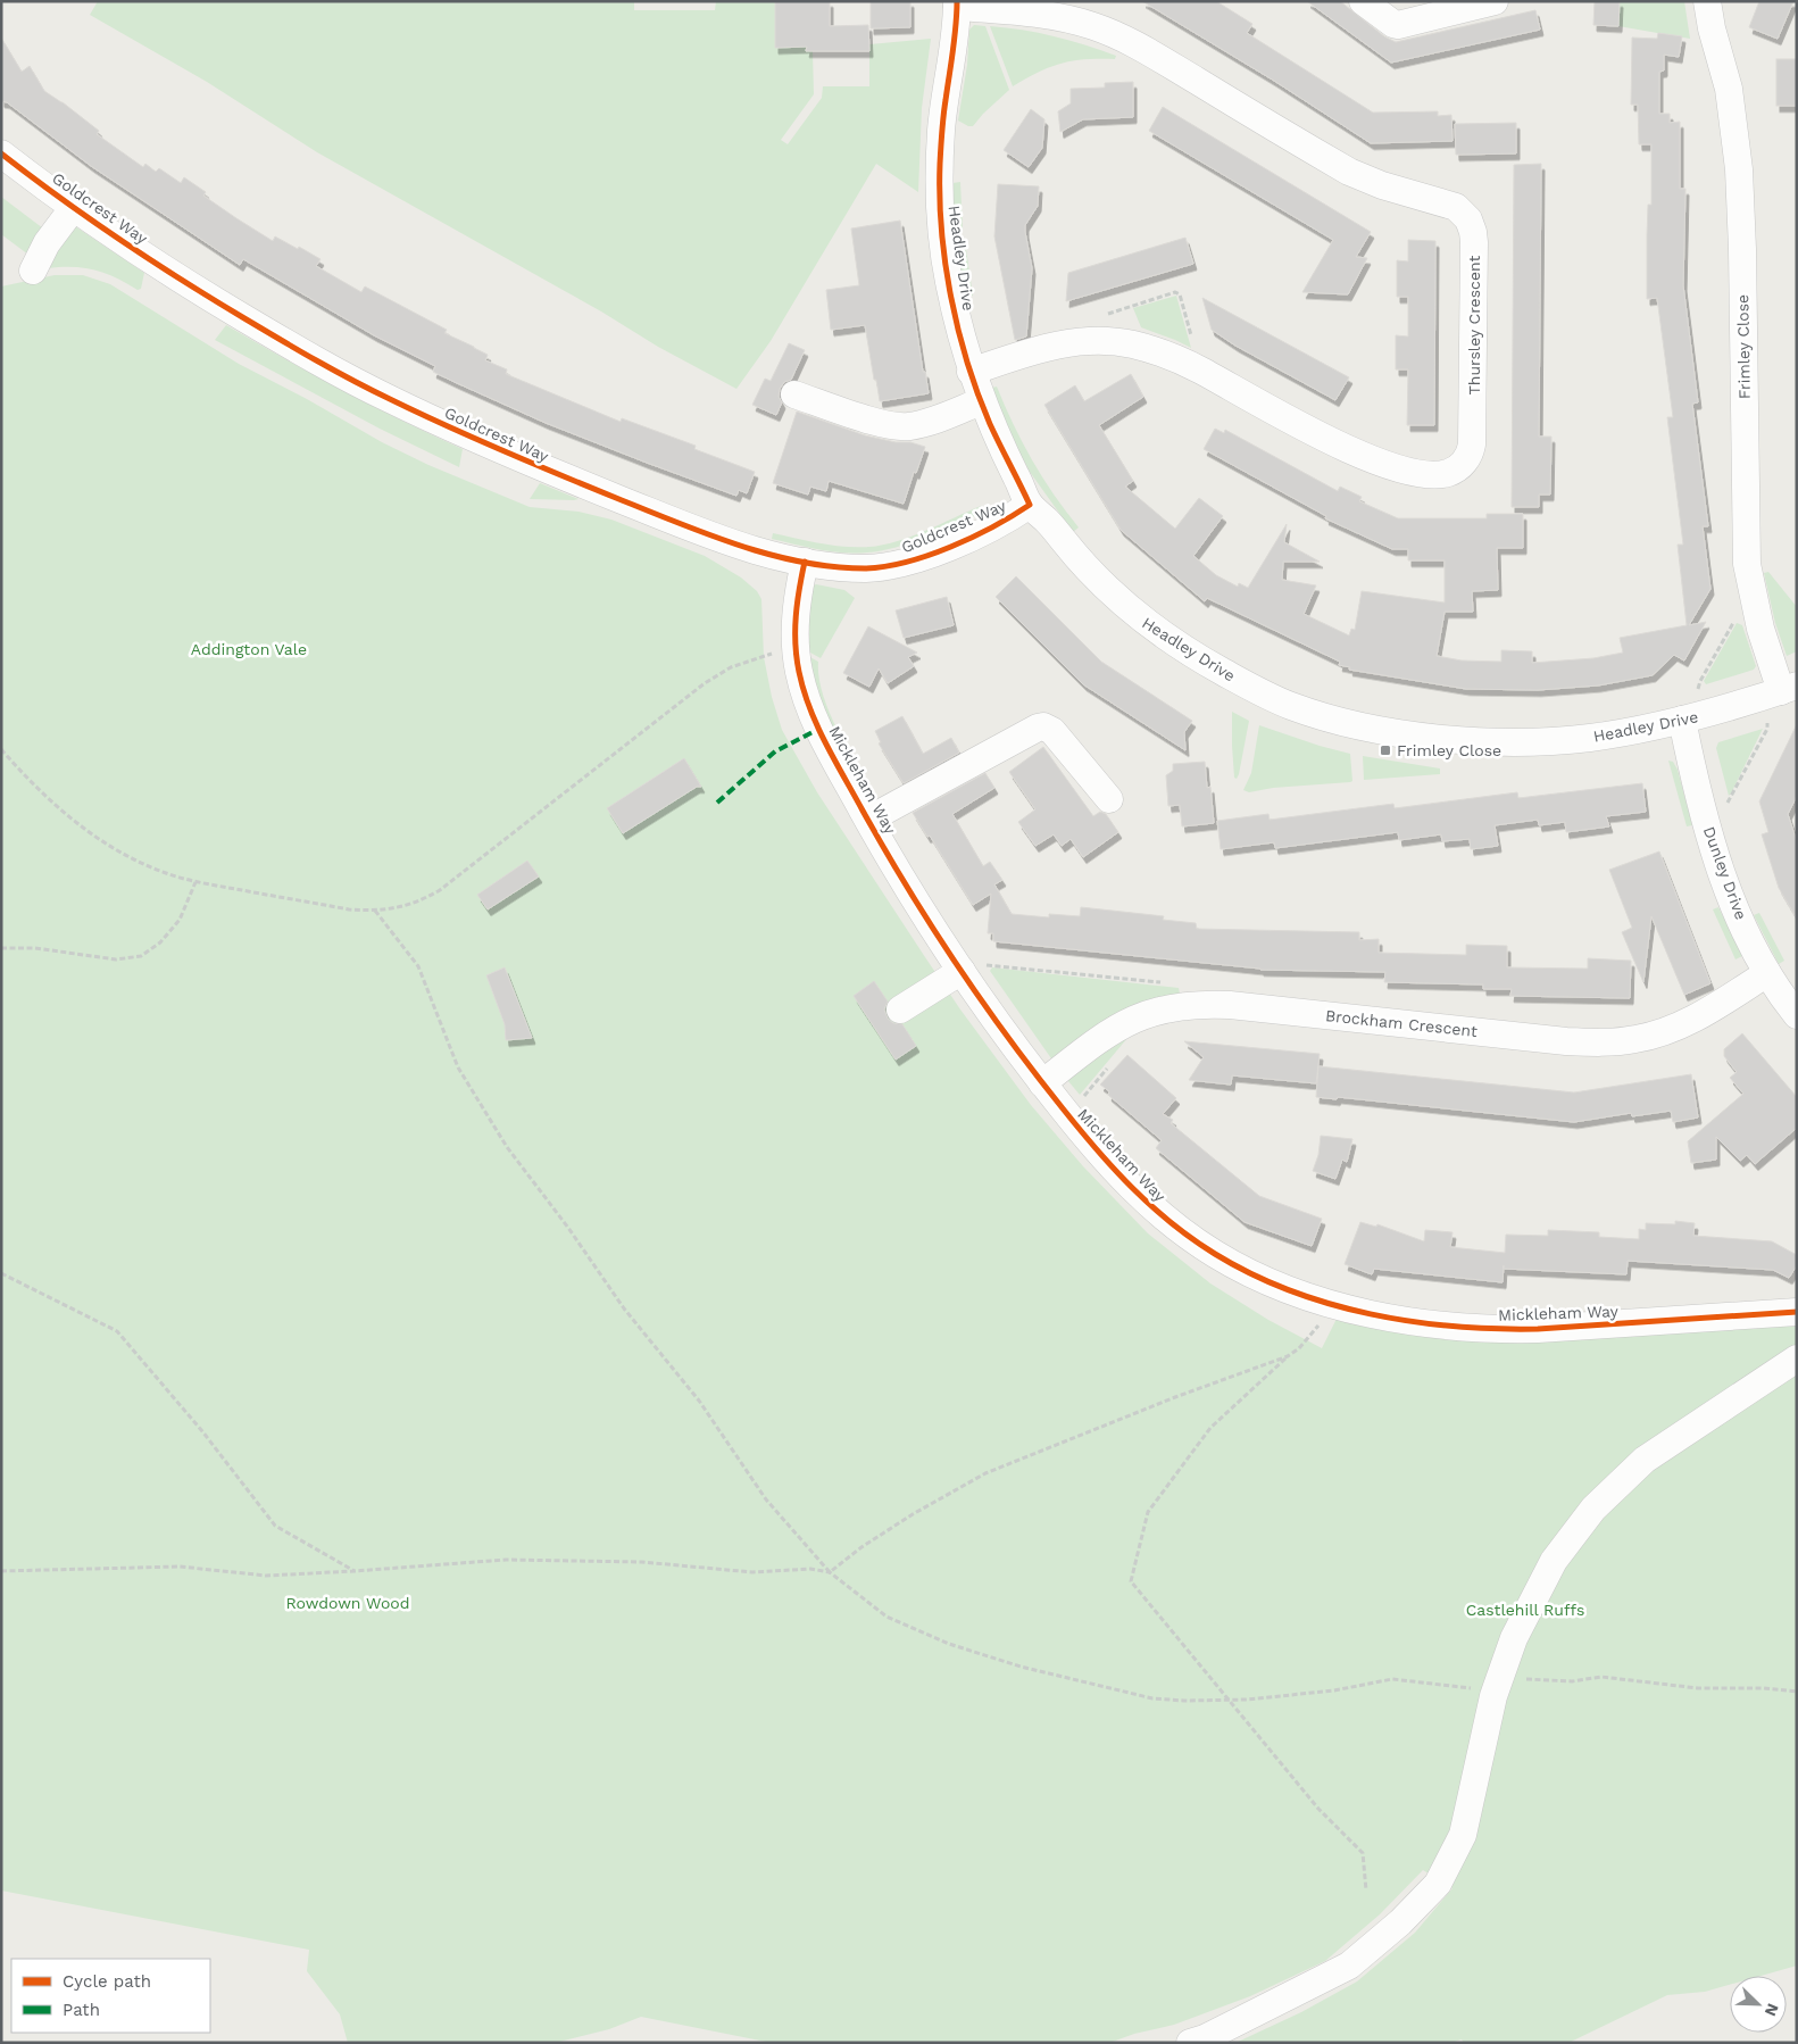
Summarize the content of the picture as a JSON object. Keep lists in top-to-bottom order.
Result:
{
  "streets": {
    "street": [
      "Goldcrest Way",
      "Headley Drive",
      "Thursley Crescent",
      "Frimley Close",
      "Mickleham Way",
      "Dunley Drive",
      "Brockham Crescent"
    ]
  },
  "crossings": [
    ["Goldcrest Way", "Headley Drive"],
    ["Goldcrest Way", "Mickleham Way"],
    ["Headley Drive", "Thursley Crescent"],
    ["Headley Drive", "Frimley Close"],
    ["Headley Drive", "Dunley Drive"],
    ["Mickleham Way", "Brockham Crescent"],
    ["Dunley Drive", "Brockham Crescent"]
  ],
  "parks": ["Addington Vale", "Rowdown Wood", "Castlehill Ruffs"],
  "places": {
    "transit": ["Frimley Close"]
  },
  "legend": ["Cycle path", "Path"],
  "north": "bottom right"
}
